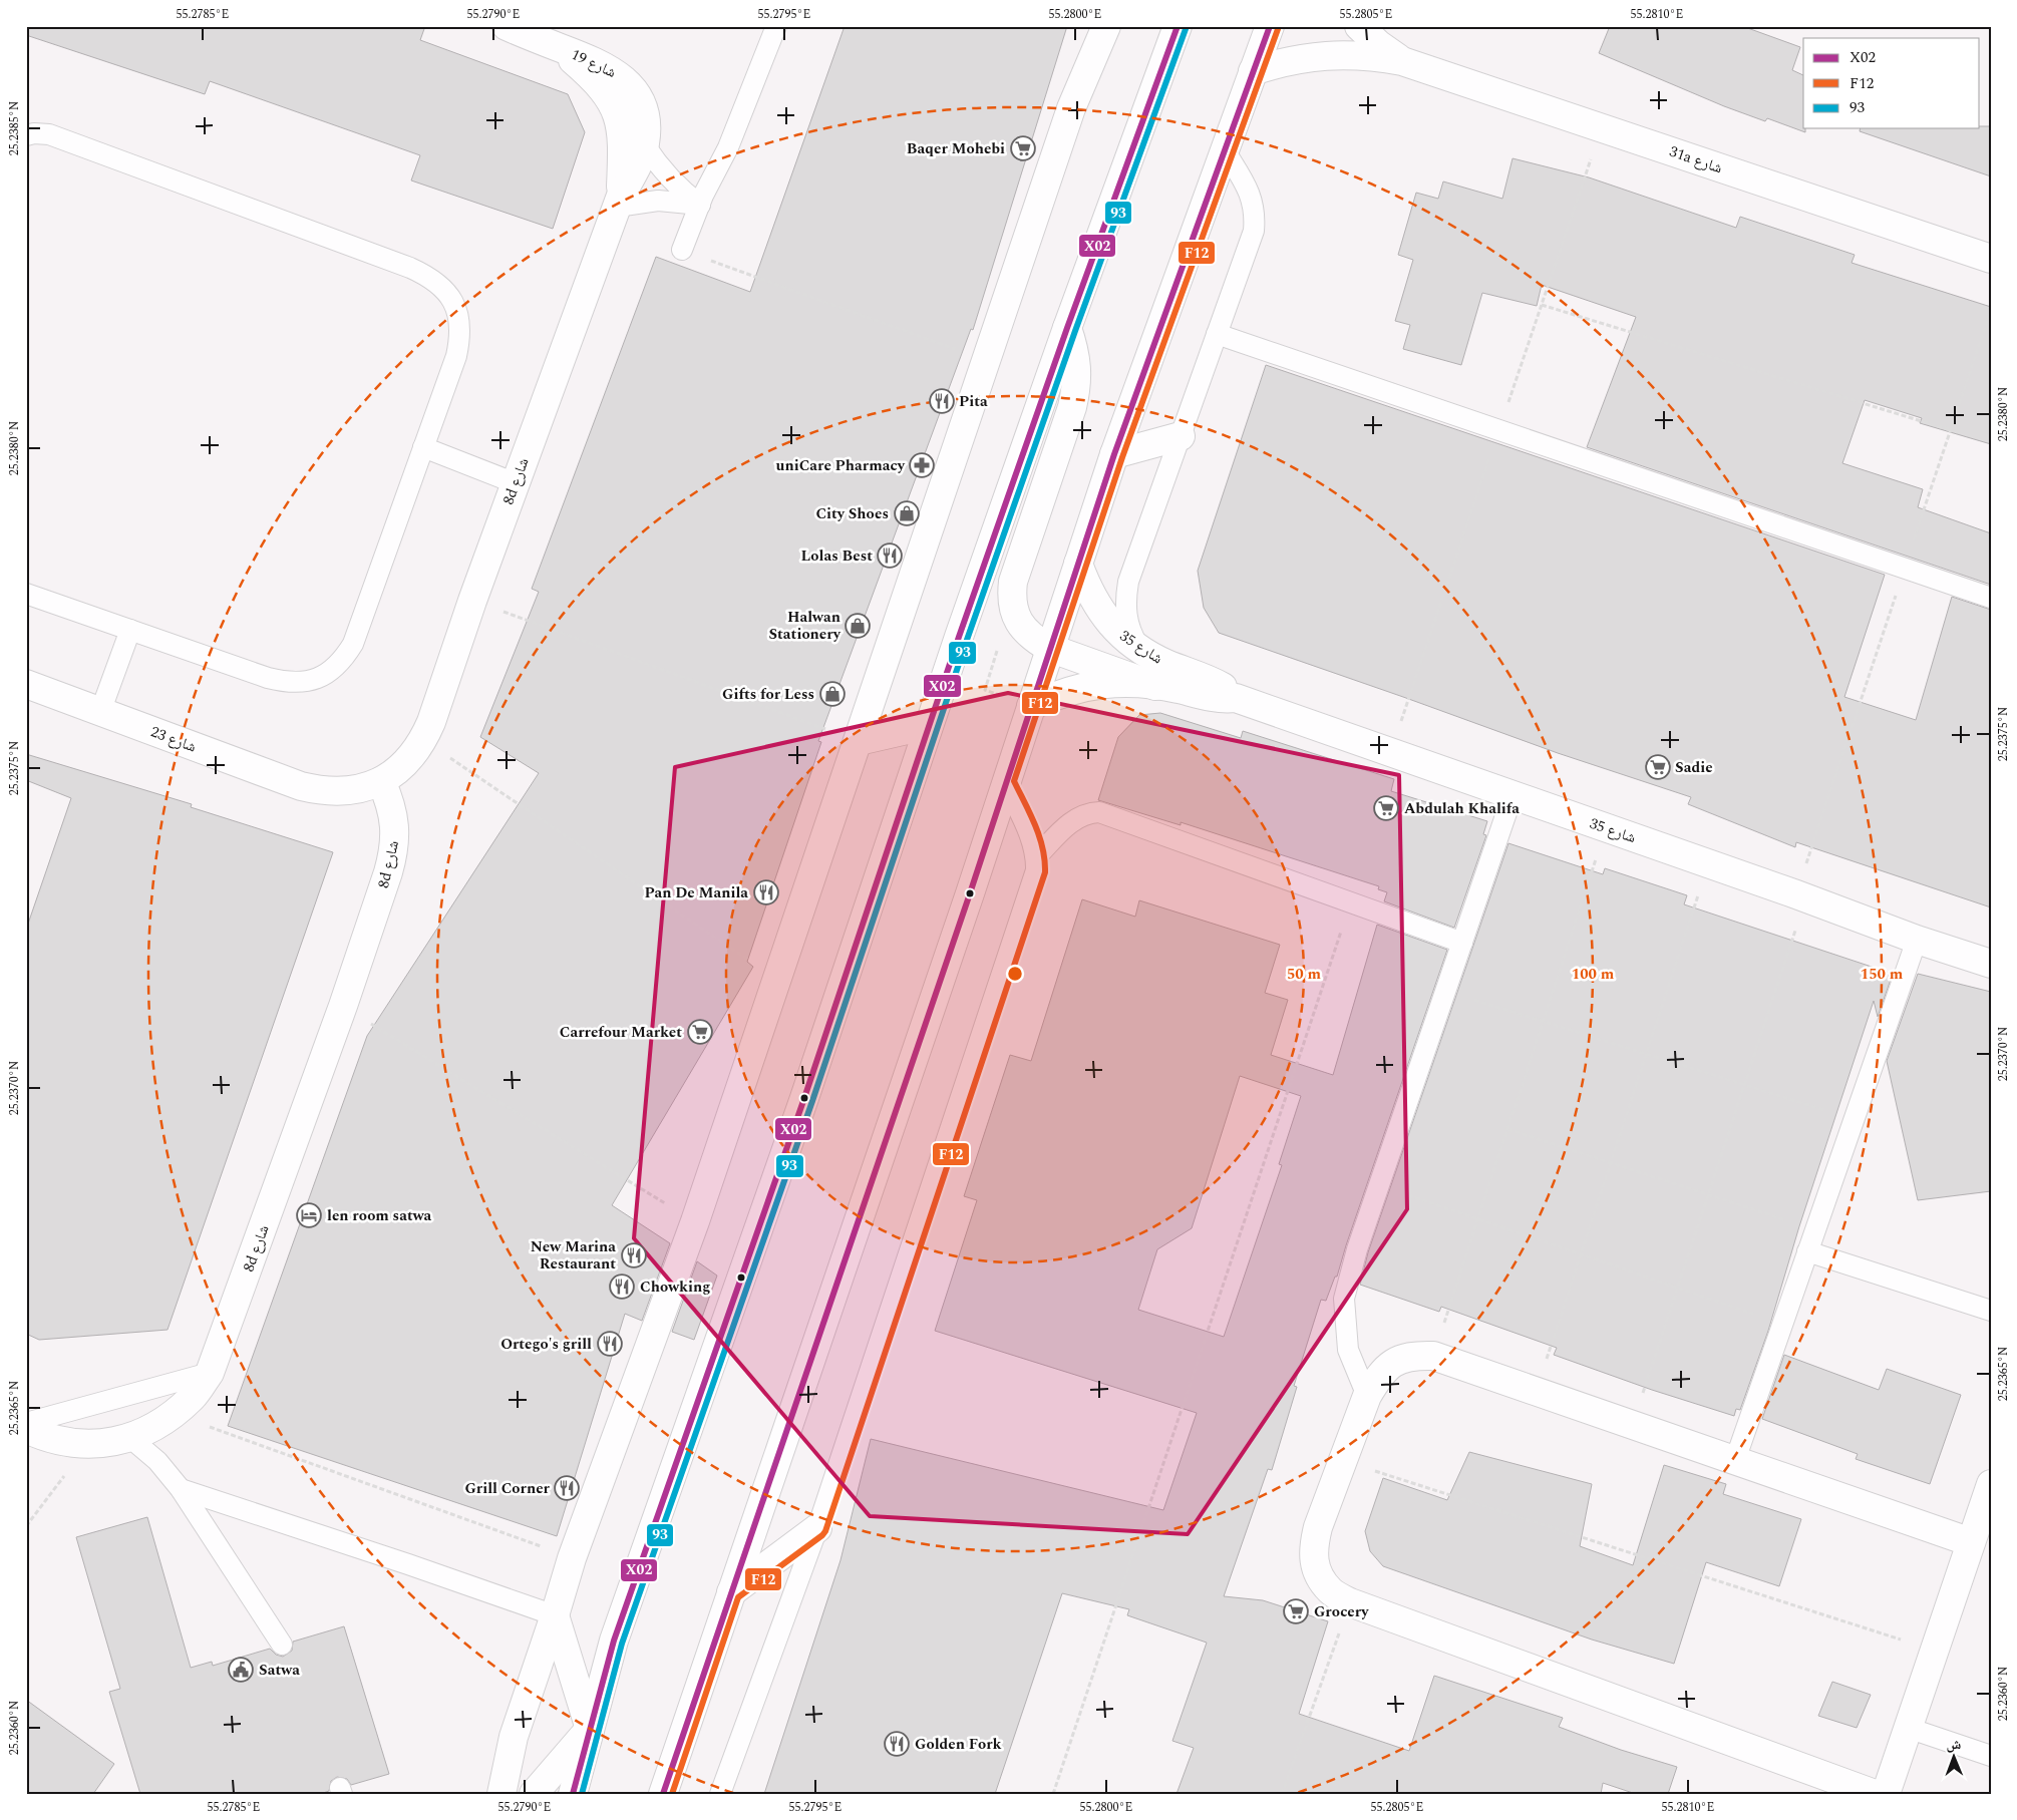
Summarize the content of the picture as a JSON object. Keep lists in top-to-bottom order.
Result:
{
  "streets": {
    "street": [
      "شارع 19",
      "31a شارع",
      "8d شارع",
      "شارع 35",
      "شارع 23"
    ]
  },
  "crossings": [
    ["شارع 19", "8d شارع"],
    ["8d شارع", "شارع 23"]
  ],
  "places": {
    "supermarket": [
      "Baqer Mohebi",
      "Sadie",
      "Abdulah Khalifa",
      "Carrefour Market",
      "Grocery"
    ],
    "restaurant": [
      "Pita",
      "Lolas Best",
      "Pan De Manila",
      "New Marina Restaurant",
      "Chowking",
      "Ortego's grill",
      "Grill Corner",
      "Golden Fork"
    ],
    "pharmacy": ["uniCare Pharmacy"],
    "shop": ["City Shoes", "Halwan Stationery", "Gifts for Less"],
    "hotel": ["len room satwa"],
    "public building": ["Satwa"]
  },
  "lines": ["transit line X02", "transit line F12", "transit line 93"],
  "legend": ["X02", "F12", "93"],
  "north": "top",
  "coordinates": [
    "55.2785°E",
    "55.2790°E",
    "55.2795°E",
    "55.2800°E",
    "55.2805°E",
    "55.2810°E",
    "25.2385°N",
    "25.2380°N",
    "25.2375°N",
    "25.2370°N",
    "25.2365°N",
    "25.2360°N"
  ],
  "rings": ["50 m", "100 m", "150 m"]
}
